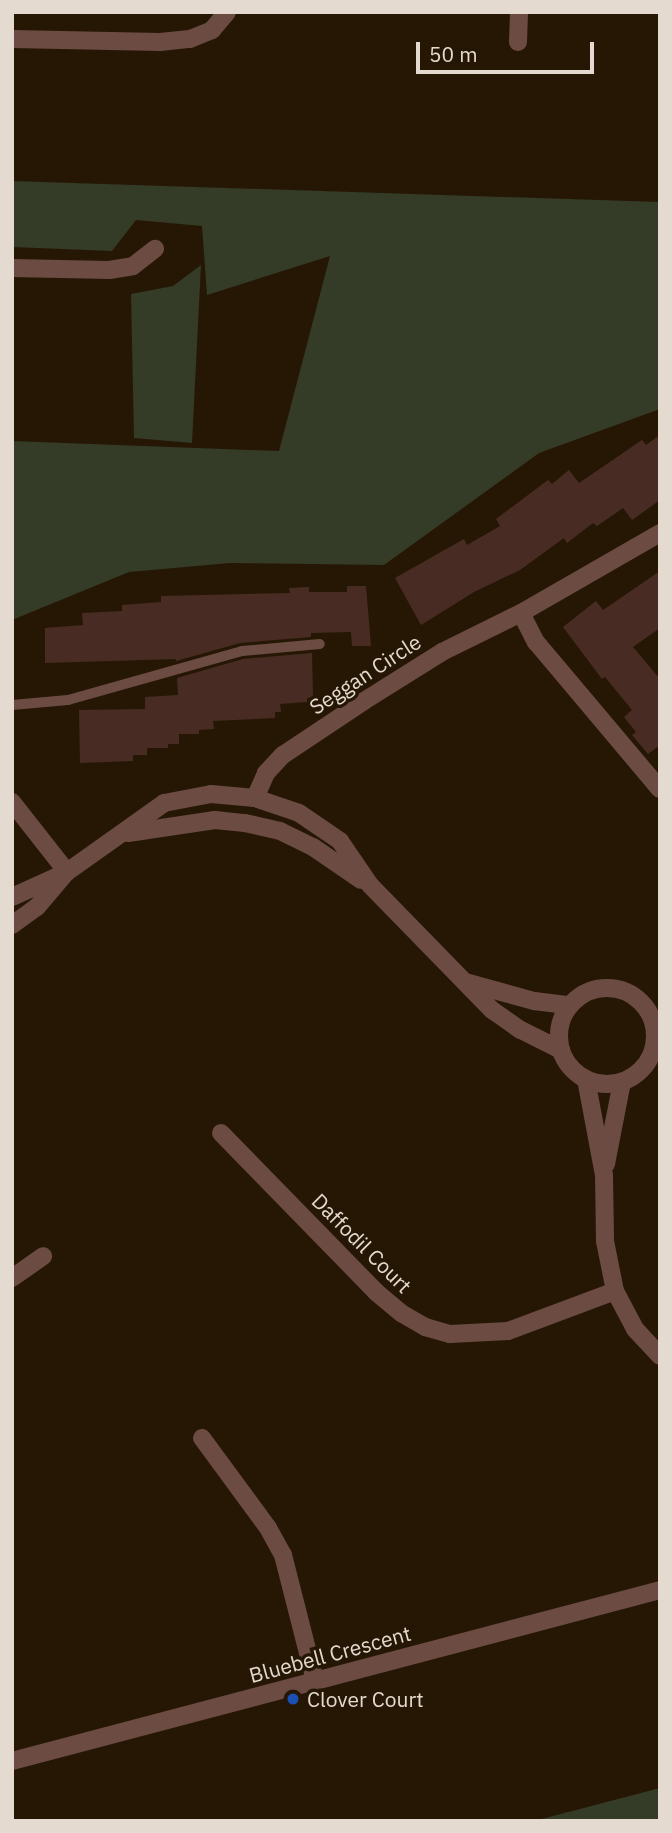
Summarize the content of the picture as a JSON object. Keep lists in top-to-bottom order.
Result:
{
  "streets": {
    "street": ["Seggan Circle", "Daffodil Court", "Bluebell Crescent"]
  },
  "places": ["Clover Court"],
  "scale_bar": "50 m"
}
